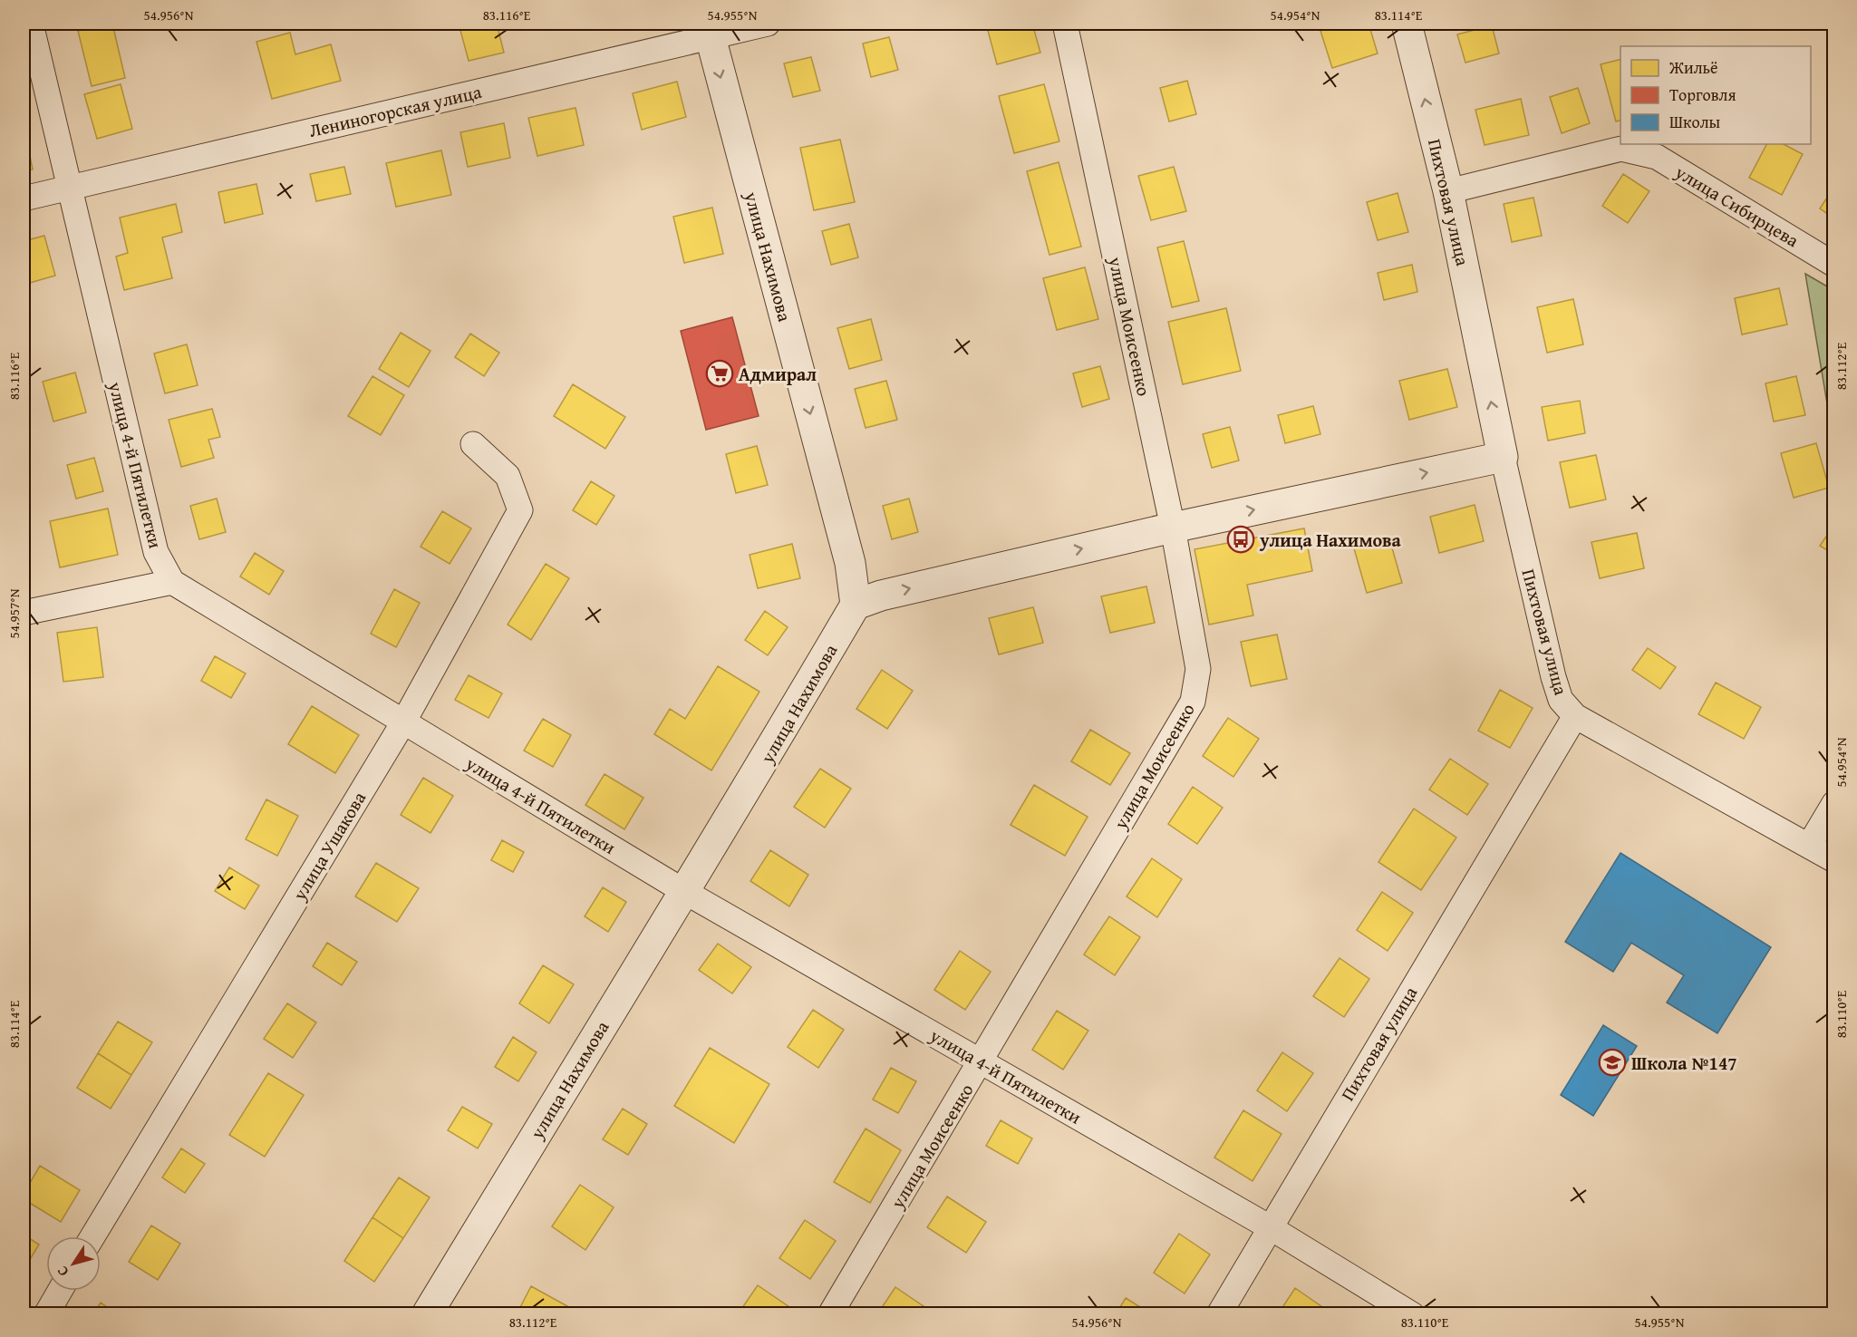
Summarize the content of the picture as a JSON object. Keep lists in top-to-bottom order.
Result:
{
  "streets": {
    "street": [
      "Лениногорская улица",
      "Пихтовая улица",
      "улица Сибирцева",
      "улица Нахимова",
      "улица Моисеенко",
      "улица 4-й Пятилетки",
      "улица Ушакова"
    ]
  },
  "crossings": [
    ["Лениногорская улица", "улица Нахимова"],
    ["Лениногорская улица", "улица 4-й Пятилетки"],
    ["Пихтовая улица", "улица Сибирцева"],
    ["Пихтовая улица", "улица 4-й Пятилетки"],
    ["улица Нахимова", "улица 4-й Пятилетки"],
    ["улица Моисеенко", "улица 4-й Пятилетки"],
    ["улица 4-й Пятилетки", "улица Ушакова"]
  ],
  "one_way": ["улица Нахимова"],
  "places": {
    "supermarket": ["Адмирал"],
    "bus stop": ["улица Нахимова"],
    "school or university": ["Школа №147"]
  },
  "legend": ["Жильё", "Торговля", "Школы"],
  "north": "bottom left",
  "coordinates": [
    "54.956°N",
    "83.116°E",
    "54.955°N",
    "54.954°N",
    "83.114°E",
    "83.112°E",
    "54.957°N",
    "83.110°E"
  ]
}
